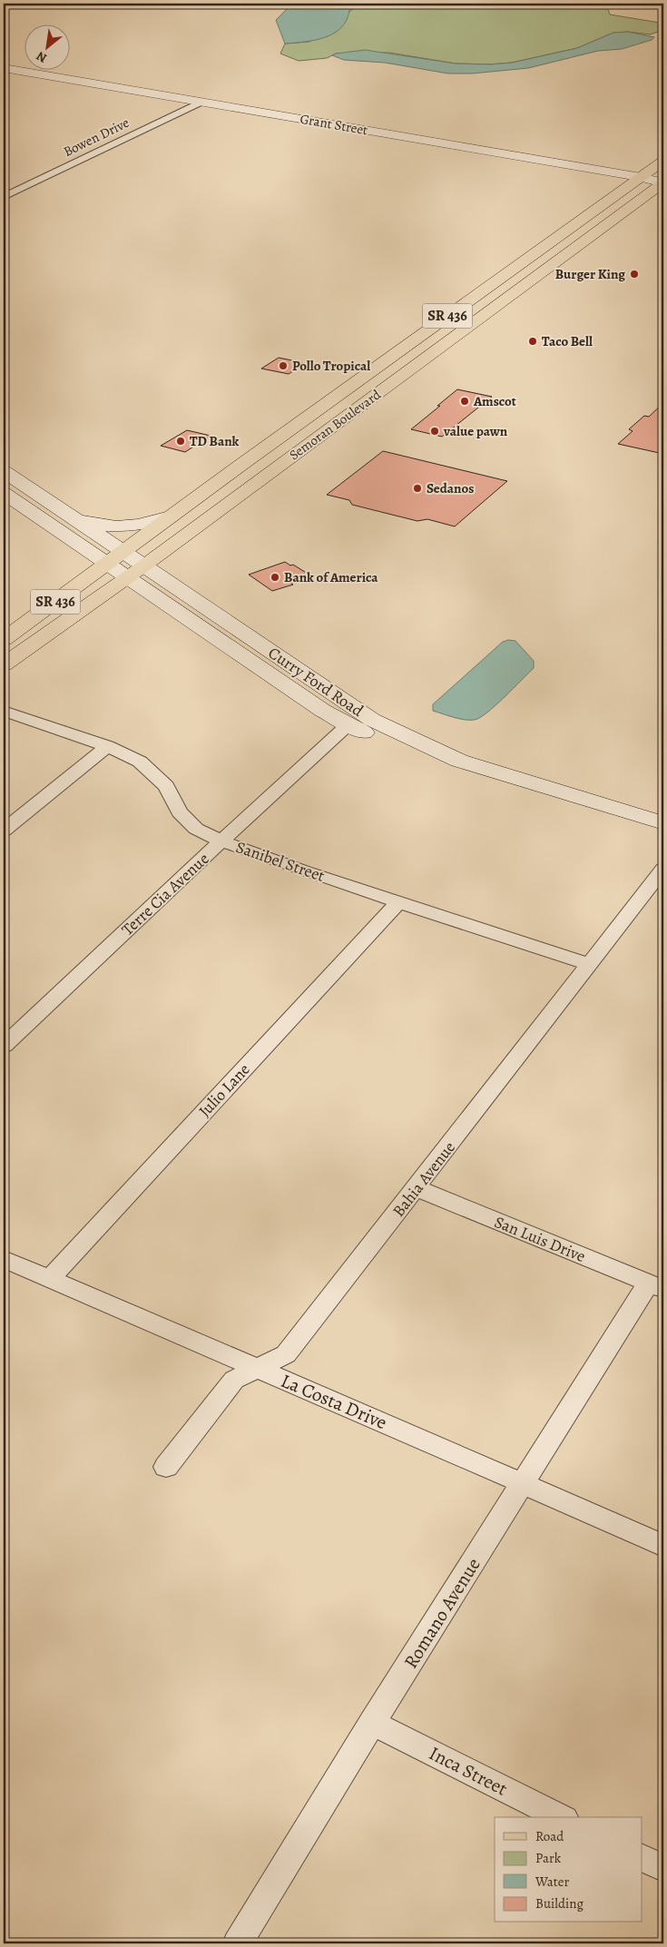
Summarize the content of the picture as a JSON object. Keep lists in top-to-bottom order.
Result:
{
  "streets": {
    "main road": [
      "Grant Street",
      "SR 436",
      "Semoran Boulevard",
      "Curry Ford Road"
    ],
    "street": [
      "Bowen Drive",
      "Sanibel Street",
      "Terre Cia Avenue",
      "Julio Lane",
      "Bahia Avenue",
      "San Luis Drive",
      "La Costa Drive",
      "Romano Avenue",
      "Inca Street"
    ]
  },
  "crossings": [
    ["Grant Street", "Bowen Drive"],
    ["Grant Street", "Semoran Boulevard"],
    ["Semoran Boulevard", "Curry Ford Road"],
    ["Curry Ford Road", "Terre Cia Avenue"],
    ["Sanibel Street", "Terre Cia Avenue"],
    ["Sanibel Street", "Julio Lane"],
    ["Sanibel Street", "Bahia Avenue"],
    ["Julio Lane", "La Costa Drive"],
    ["Bahia Avenue", "San Luis Drive"],
    ["Bahia Avenue", "La Costa Drive"],
    ["San Luis Drive", "Romano Avenue"],
    ["La Costa Drive", "Romano Avenue"],
    ["Romano Avenue", "Inca Street"]
  ],
  "places": [
    "Burger King",
    "Taco Bell",
    "Pollo Tropical",
    "Amscot",
    "value pawn",
    "TD Bank",
    "Sedanos",
    "Bank of America"
  ],
  "legend": [
    "Road",
    "Park",
    "Water",
    "Building"
  ],
  "north": "bottom left"
}
